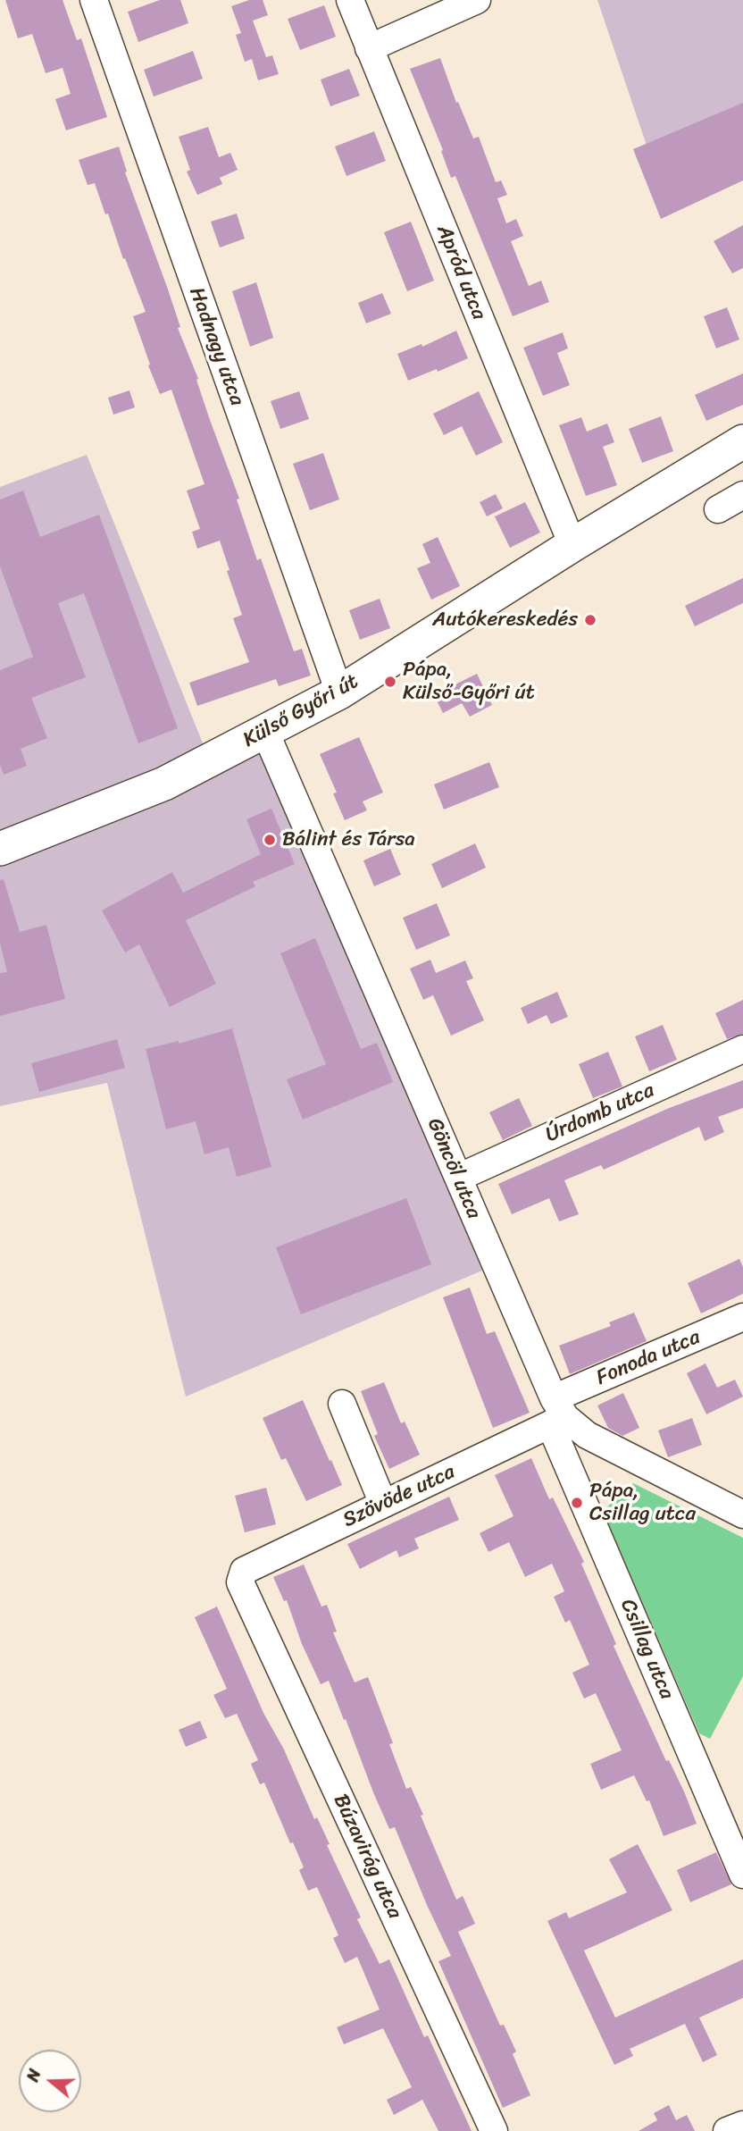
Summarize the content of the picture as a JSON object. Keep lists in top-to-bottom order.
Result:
{
  "streets": {
    "main road": ["Külső Győri út"],
    "street": [
      "Apród utca",
      "Hadnagy utca",
      "Úrdomb utca",
      "Göncöl utca",
      "Fonoda utca",
      "Szövöde utca",
      "Csillag utca",
      "Búzavirág utca"
    ]
  },
  "crossings": [
    ["Apród utca", "Külső Győri út"],
    ["Hadnagy utca", "Külső Győri út"],
    ["Külső Győri út", "Göncöl utca"],
    ["Úrdomb utca", "Göncöl utca"],
    ["Göncöl utca", "Fonoda utca"],
    ["Göncöl utca", "Szövöde utca"],
    ["Göncöl utca", "Csillag utca"],
    ["Fonoda utca", "Szövöde utca"],
    ["Fonoda utca", "Csillag utca"],
    ["Szövöde utca", "Csillag utca"],
    ["Szövöde utca", "Búzavirág utca"]
  ],
  "places": [
    "Autókereskedés",
    "Pápa, Külső-Győri út",
    "Bálint és Társa",
    "Pápa, Csillag utca"
  ],
  "north": "left"
}
